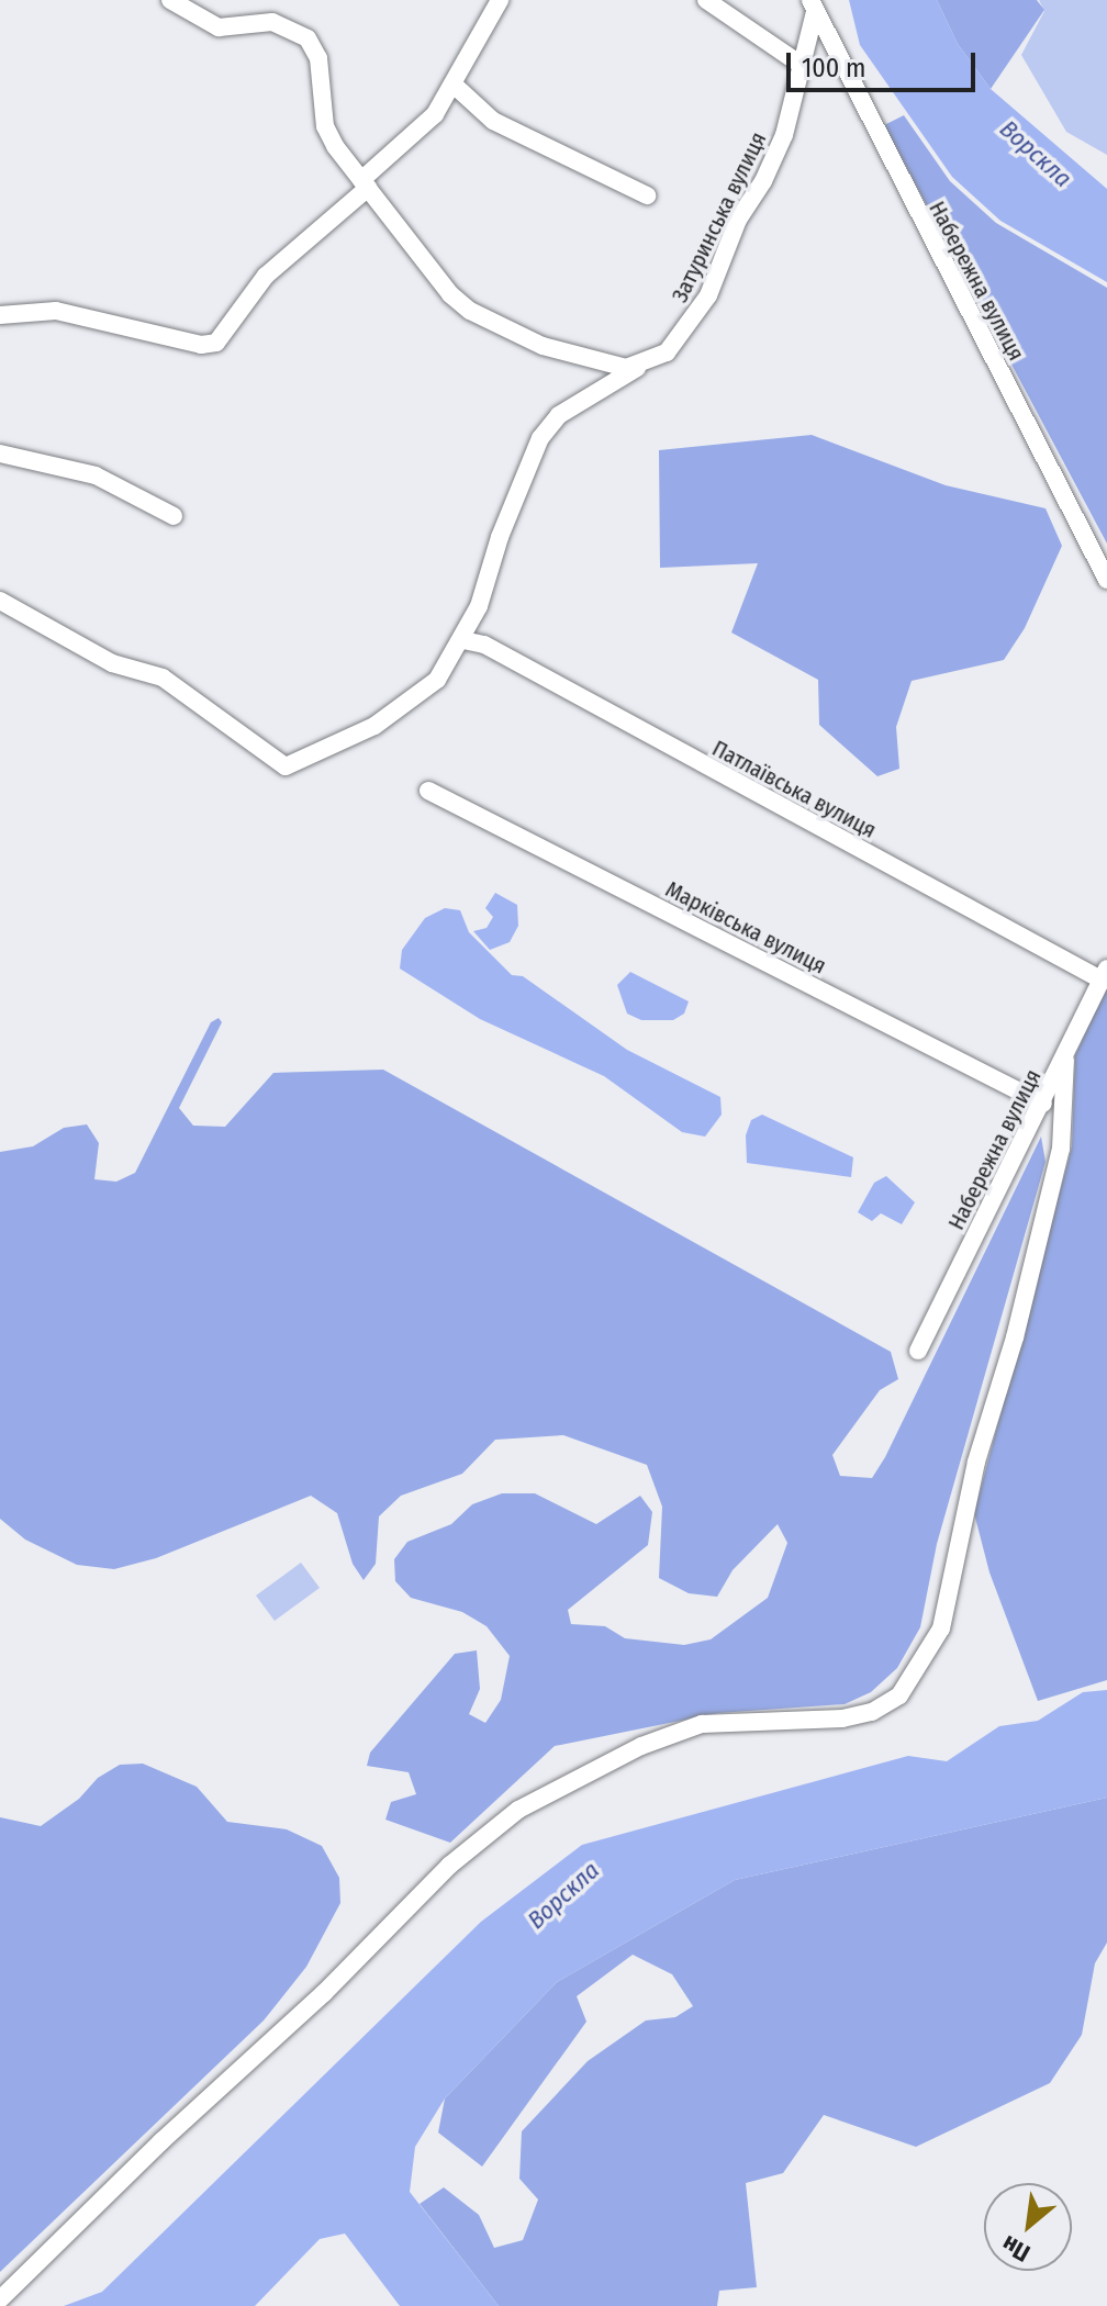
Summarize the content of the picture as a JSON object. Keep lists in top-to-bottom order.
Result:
{
  "streets": {
    "street": [
      "Затуринська вулиця",
      "Набережна вулиця",
      "Патлаївська вулиця",
      "Марківська вулиця"
    ]
  },
  "crossings": [
    ["Затуринська вулиця", "Набережна вулиця"],
    ["Затуринська вулиця", "Патлаївська вулиця"],
    ["Набережна вулиця", "Патлаївська вулиця"],
    ["Набережна вулиця", "Марківська вулиця"]
  ],
  "water": ["Ворскла"],
  "scale_bar": "100 m",
  "north": "bottom left"
}
